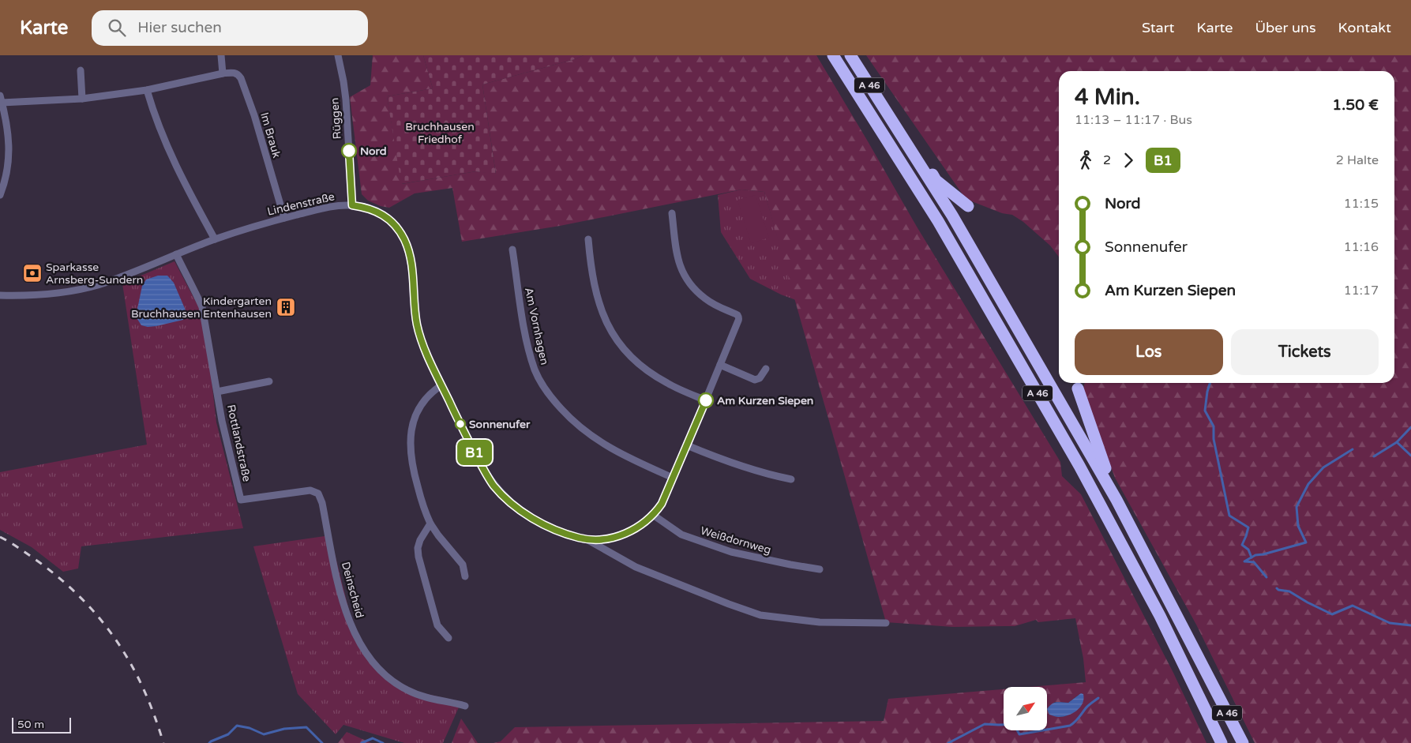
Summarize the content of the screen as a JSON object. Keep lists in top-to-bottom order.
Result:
{
  "streets": {
    "highway": ["A 46"],
    "street": [
      "Rüggen",
      "Im Brauk",
      "Lindenstraße",
      "Am Vornhagen",
      "Rottlandstraße",
      "Weißdornweg",
      "Deinscheid"
    ]
  },
  "crossings": [
    ["Rüggen", "Lindenstraße"],
    ["Im Brauk", "Lindenstraße"],
    ["Lindenstraße", "Rottlandstraße"],
    ["Rottlandstraße", "Deinscheid"]
  ],
  "parks": ["Bruchhausen Friedhof"],
  "places": {
    "other": ["Nord", "Am Kurzen Siepen", "Sonnenufer"],
    "bank": ["Sparkasse Arnsberg-Sundern"],
    "building": ["Kindergarten Bruchhausen Entenhausen"]
  },
  "lines": ["bus line B1"],
  "scale_bar": "50 m",
  "north": "top right",
  "page": {
    "header": "Karte",
    "search": "Hier suchen",
    "nav": [
      "Start",
      "Karte",
      "Über uns",
      "Kontakt"
    ],
    "on_map": "B1",
    "heading": ["4 Min.", "11:13 – 11:17 · Bus", "1.50 €"],
    "legs": ["2", "B1", "2 Halte"],
    "list": [
      {
        "name": "Nord",
        "value": "11:15"
      },
      {
        "name": "Sonnenufer",
        "value": "11:16"
      },
      {
        "name": "Am Kurzen Siepen",
        "value": "11:17"
      }
    ],
    "buttons": ["Los", "Tickets"],
    "scale": "50 m"
  }
}
